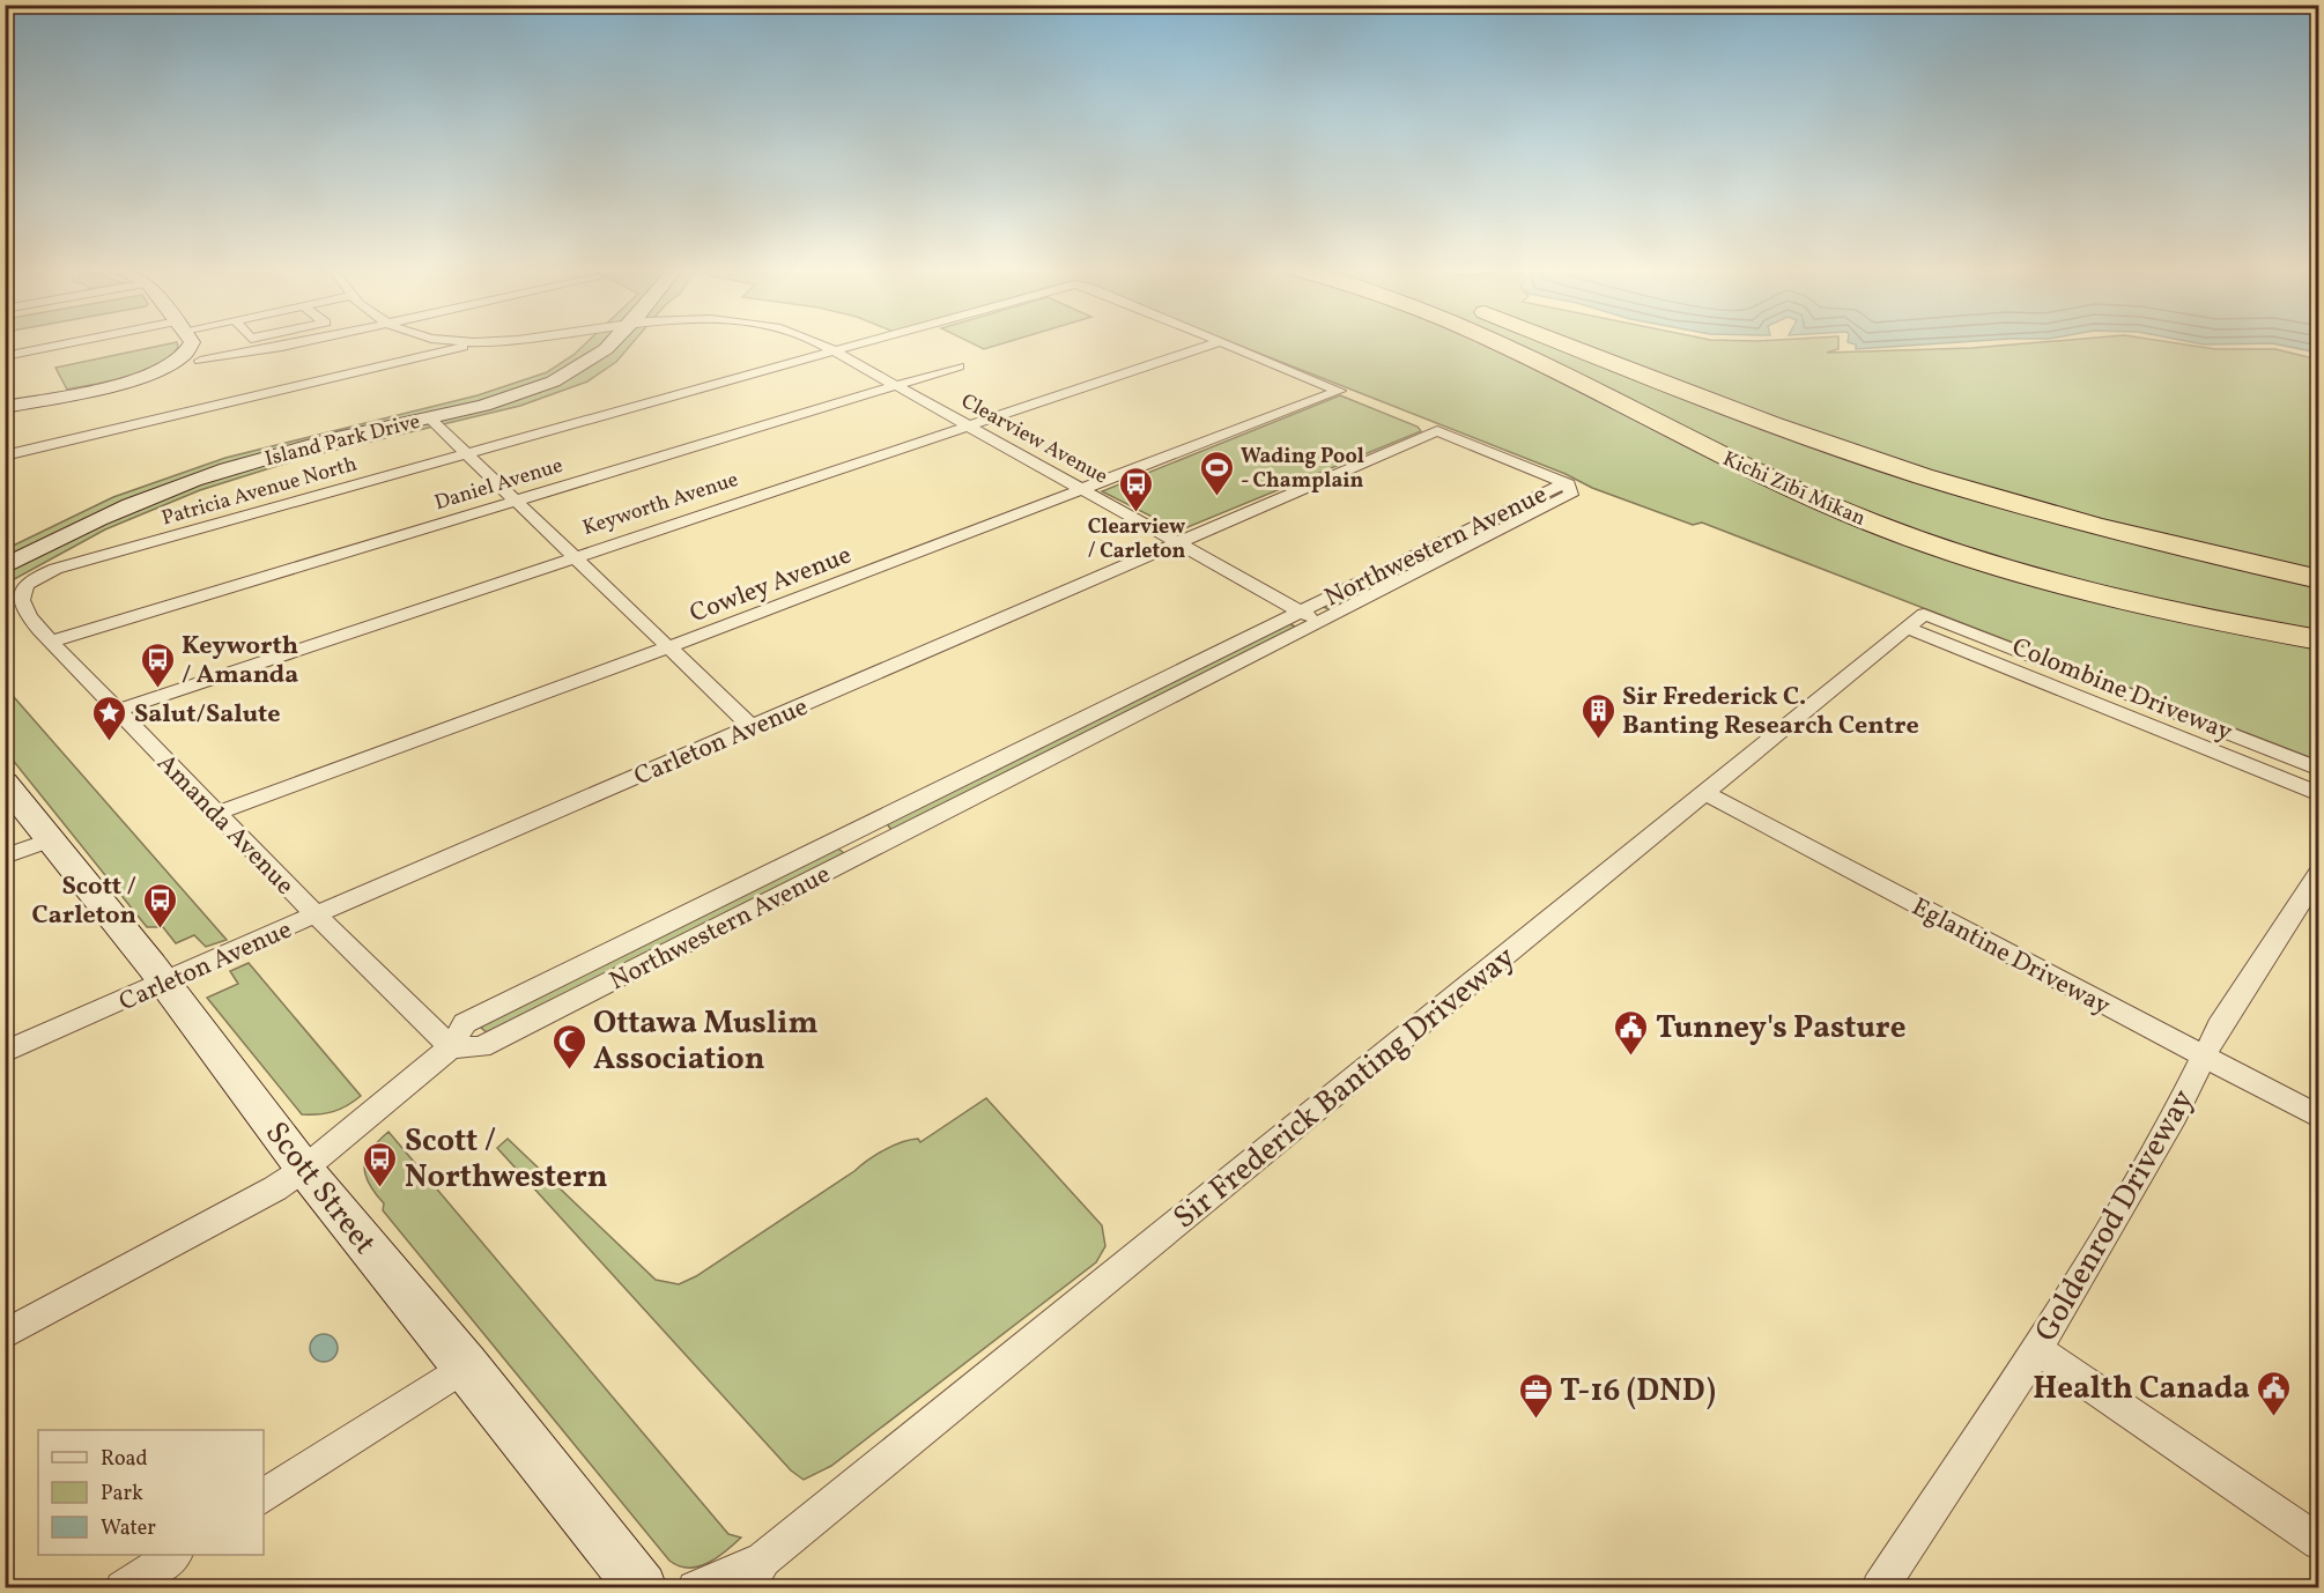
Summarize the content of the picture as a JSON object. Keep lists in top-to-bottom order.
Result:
{
  "streets": {
    "highway": ["Kichi Zībī Mīkan"],
    "main road": ["Island Park Drive", "Scott Street"],
    "street": [
      "Clearview Avenue",
      "Daniel Avenue",
      "Patricia Avenue North",
      "Keyworth Avenue",
      "Northwestern Avenue",
      "Cowley Avenue",
      "Colombine Driveway",
      "Carleton Avenue",
      "Amanda Avenue",
      "Eglantine Driveway",
      "Sir Frederick Banting Driveway",
      "Goldenrod Driveway"
    ]
  },
  "crossings": [
    ["Clearview Avenue", "Daniel Avenue"],
    ["Clearview Avenue", "Patricia Avenue North"],
    ["Clearview Avenue", "Keyworth Avenue"],
    ["Clearview Avenue", "Northwestern Avenue"],
    ["Clearview Avenue", "Cowley Avenue"],
    ["Clearview Avenue", "Carleton Avenue"],
    ["Daniel Avenue", "Amanda Avenue"],
    ["Patricia Avenue North", "Amanda Avenue"],
    ["Keyworth Avenue", "Cowley Avenue"],
    ["Keyworth Avenue", "Amanda Avenue"],
    ["Northwestern Avenue", "Carleton Avenue"],
    ["Northwestern Avenue", "Amanda Avenue"],
    ["Northwestern Avenue", "Scott Street"],
    ["Cowley Avenue", "Amanda Avenue"],
    ["Colombine Driveway", "Sir Frederick Banting Driveway"],
    ["Carleton Avenue", "Amanda Avenue"],
    ["Carleton Avenue", "Scott Street"],
    ["Eglantine Driveway", "Sir Frederick Banting Driveway"],
    ["Eglantine Driveway", "Goldenrod Driveway"]
  ],
  "places": {
    "sports": ["Wading Pool - Champlain"],
    "bus stop": [
      "Clearview / Carleton",
      "Keyworth / Amanda",
      "Scott / Carleton",
      "Scott / Northwestern"
    ],
    "building": ["Sir Frederick C. Banting Research Centre"],
    "place": ["Salut/Salute"],
    "public building": ["Tunney's Pasture", "Health Canada"],
    "mosque": ["Ottawa Muslim Association"],
    "office": ["T-16 (DND)"]
  },
  "legend": ["Road", "Park", "Water"]
}
